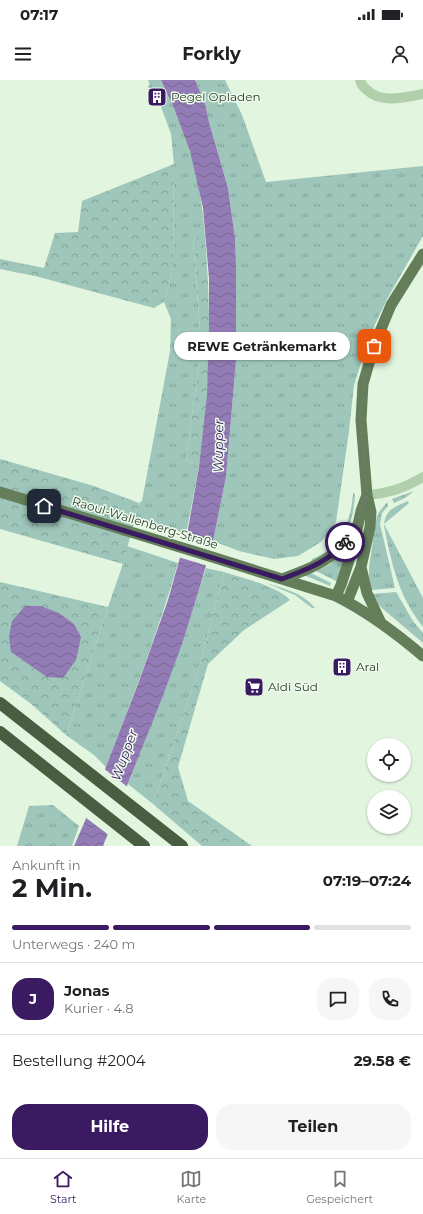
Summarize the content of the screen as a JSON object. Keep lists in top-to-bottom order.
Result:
{
  "streets": {
    "main road": ["Raoul-Wallenberg-Straße"]
  },
  "water": ["Wupper"],
  "places": {
    "building": ["Pegel Opladen", "Aral"],
    "other": ["REWE Getränkemarkt"],
    "supermarket": ["Aldi Süd"]
  },
  "page": {
    "status": "07:17",
    "header": "Forkly",
    "bubble": "REWE Getränkemarkt",
    "heading": ["2 Min.", "Ankunft in", "07:19–07:24"],
    "panel": [
      "Jonas",
      "Kurier · 4.8",
      "Bestellung #2004",
      "29.58 €"
    ],
    "bar": "Unterwegs · 240 m",
    "round": "J",
    "buttons": ["Hilfe", "Teilen"],
    "tabs": ["Start", "Karte", "Gespeichert"]
  }
}
